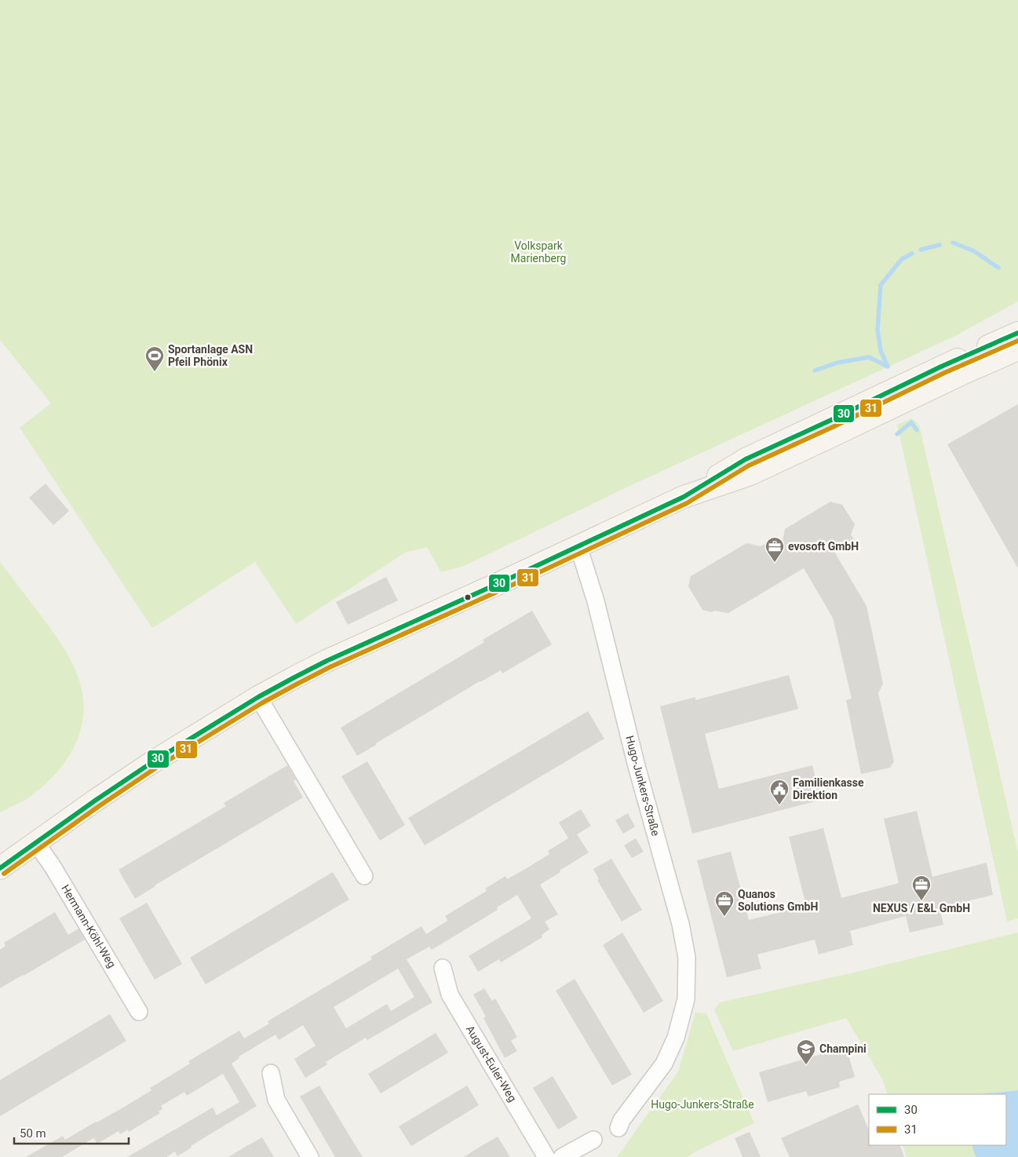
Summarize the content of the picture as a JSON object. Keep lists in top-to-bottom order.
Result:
{
  "streets": {
    "street": ["Hugo-Junkers-Straße", "Hermann-Köhl-Weg", "August-Euler-Weg"]
  },
  "parks": ["Volkspark Marienberg", "Hugo-Junkers-Straße"],
  "places": {
    "sports": ["Sportanlage ASN Pfeil Phönix"],
    "office": ["evosoft GmbH", "NEXUS / E&L GmbH", "Quanos Solutions GmbH"],
    "public building": ["Familienkasse Direktion"],
    "school or university": ["Champini"]
  },
  "lines": ["transit line 30", "transit line 31"],
  "legend": ["30", "31"],
  "scale_bar": "50 m"
}
